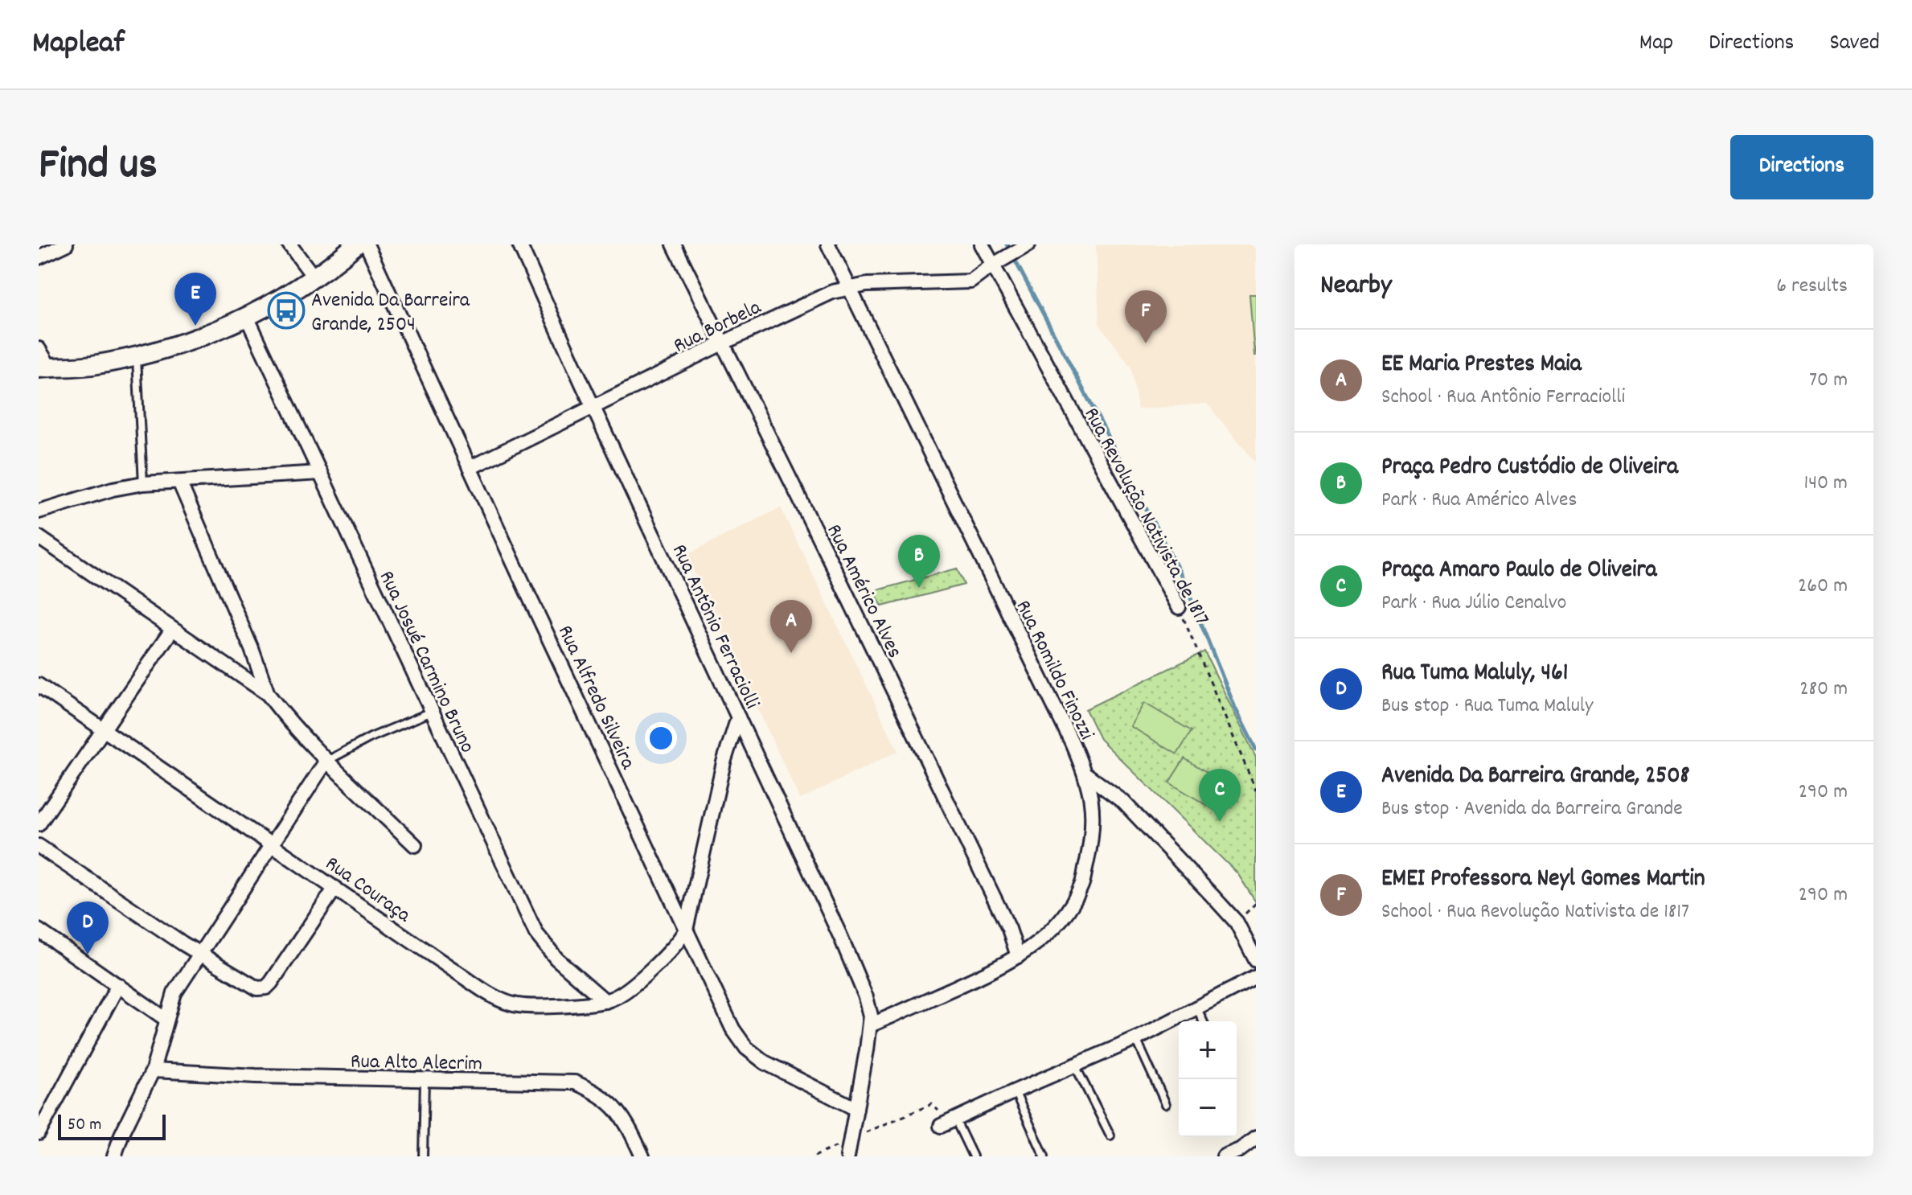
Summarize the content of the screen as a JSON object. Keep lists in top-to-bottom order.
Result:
{
  "streets": {
    "street": [
      "Rua Borbela",
      "Rua Revolução Nativista de 1817",
      "Rua Américo Alves",
      "Rua Antônio Ferraciolli",
      "Rua Josué Carmino Bruno",
      "Rua Romildo Finozzi",
      "Rua Alfredo Silveira",
      "Rua Couraça",
      "Rua Alto Alecrim"
    ]
  },
  "crossings": [
    ["Rua Borbela", "Rua Revolução Nativista de 1817"],
    ["Rua Borbela", "Rua Américo Alves"],
    ["Rua Borbela", "Rua Antônio Ferraciolli"],
    ["Rua Borbela", "Rua Romildo Finozzi"],
    ["Rua Borbela", "Rua Alfredo Silveira"],
    ["Rua Américo Alves", "Rua Romildo Finozzi"],
    ["Rua Antônio Ferraciolli", "Rua Romildo Finozzi"],
    ["Rua Antônio Ferraciolli", "Rua Alfredo Silveira"],
    ["Rua Josué Carmino Bruno", "Rua Couraça"],
    ["Rua Alfredo Silveira", "Rua Couraça"]
  ],
  "places": {
    "bus stop": ["Avenida Da Barreira Grande, 2504"]
  },
  "scale_bar": "50 m",
  "page": {
    "header": "Mapleaf",
    "nav": ["Map", "Directions", "Saved"],
    "title": "Find us",
    "buttons": "Directions",
    "heading": ["Nearby", "6 results"],
    "pins": [
      "E",
      "F",
      "B",
      "A",
      "C",
      "D"
    ],
    "list": [
      {
        "mark": "A",
        "name": "EE Maria Prestes Maia",
        "note": "School · Rua Antônio Ferraciolli",
        "value": "70 m"
      },
      {
        "mark": "B",
        "name": "Praça Pedro Custódio de Oliveira",
        "note": "Park · Rua Américo Alves",
        "value": "140 m"
      },
      {
        "mark": "C",
        "name": "Praça Amaro Paulo de Oliveira",
        "note": "Park · Rua Júlio Cenalvo",
        "value": "260 m"
      },
      {
        "mark": "D",
        "name": "Rua Tuma Maluly, 461",
        "note": "Bus stop · Rua Tuma Maluly",
        "value": "280 m"
      },
      {
        "mark": "E",
        "name": "Avenida Da Barreira Grande, 2508",
        "note": "Bus stop · Avenida da Barreira Grande",
        "value": "290 m"
      },
      {
        "mark": "F",
        "name": "EMEI Professora Neyl Gomes Martin",
        "note": "School · Rua Revolução Nativista de 1817",
        "value": "290 m"
      }
    ],
    "map_buttons": ["+", "−"],
    "scale": "50 m"
  }
}
